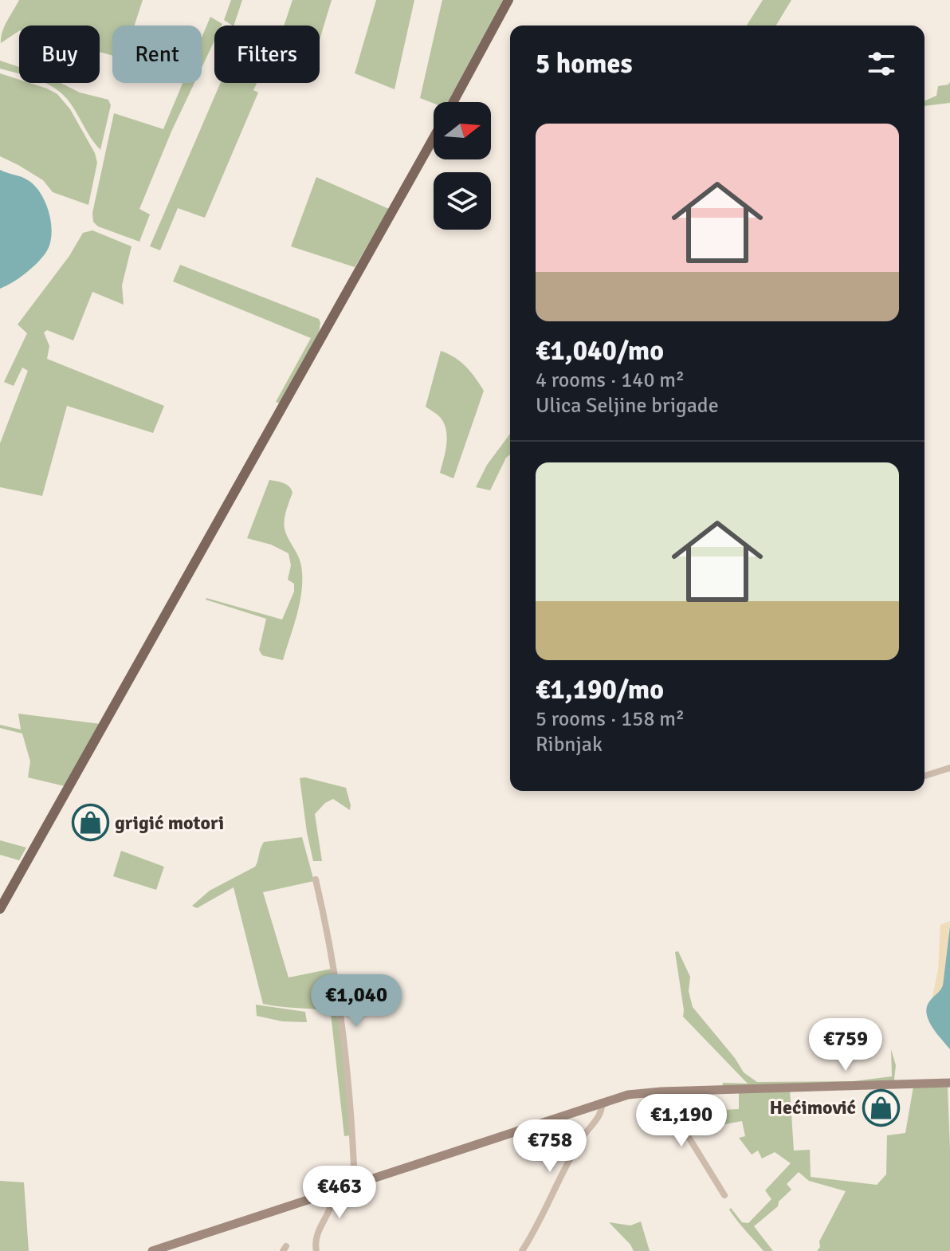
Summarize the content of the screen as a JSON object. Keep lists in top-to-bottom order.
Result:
{
  "places": {
    "shop": ["grigić motori", "Hećimović"]
  },
  "north": "right",
  "page": {
    "chip": ["Buy", "Rent", "Filters"],
    "heading": "5 homes",
    "list": [
      {
        "name": "€1,040/mo",
        "note": "4 rooms · 140 m² · Ulica Seljine brigade"
      },
      {
        "name": "€1,190/mo",
        "note": "5 rooms · 158 m² · Ribnjak"
      }
    ],
    "price": [
      "€1,040",
      "€759",
      "€1,190",
      "€758",
      "€463"
    ]
  }
}
